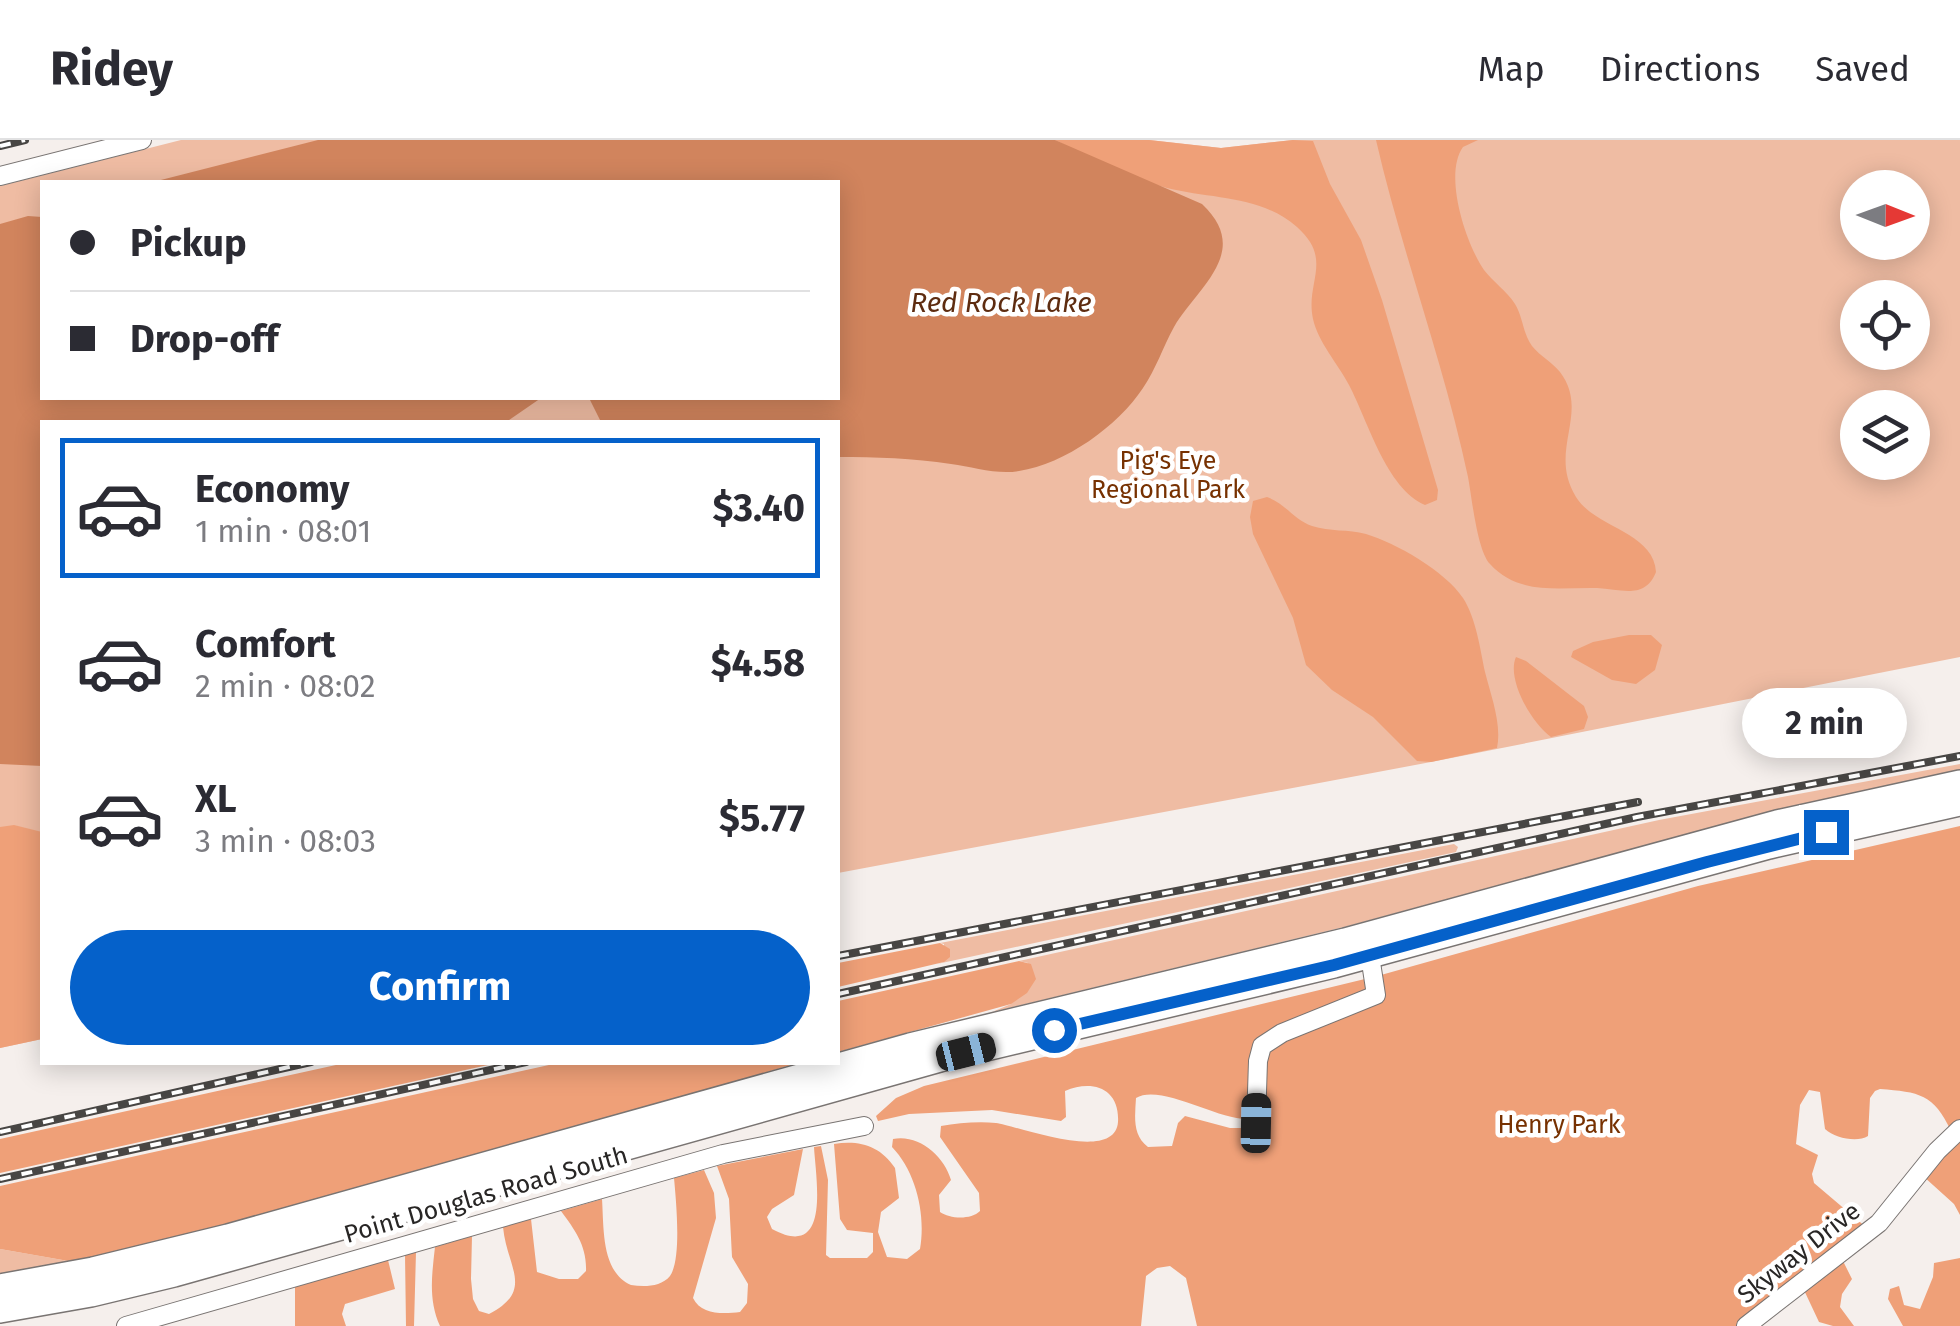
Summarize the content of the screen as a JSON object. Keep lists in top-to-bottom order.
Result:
{
  "streets": {
    "street": ["Point Douglas Road South", "Skyway Drive"]
  },
  "water": ["Red Rock Lake"],
  "parks": ["Pig's Eye Regional Park", "Henry Park"],
  "north": "right",
  "page": {
    "header": "Ridey",
    "nav": ["Map", "Directions", "Saved"],
    "banner": ["Pickup", "Drop-off"],
    "list": [
      {
        "name": "Economy",
        "note": "1 min · 08:01",
        "value": "$3.40"
      },
      {
        "name": "Comfort",
        "note": "2 min · 08:02",
        "value": "$4.58"
      },
      {
        "name": "XL",
        "note": "3 min · 08:03",
        "value": "$5.77"
      }
    ],
    "bubble": "2 min",
    "buttons": "Confirm"
  }
}
